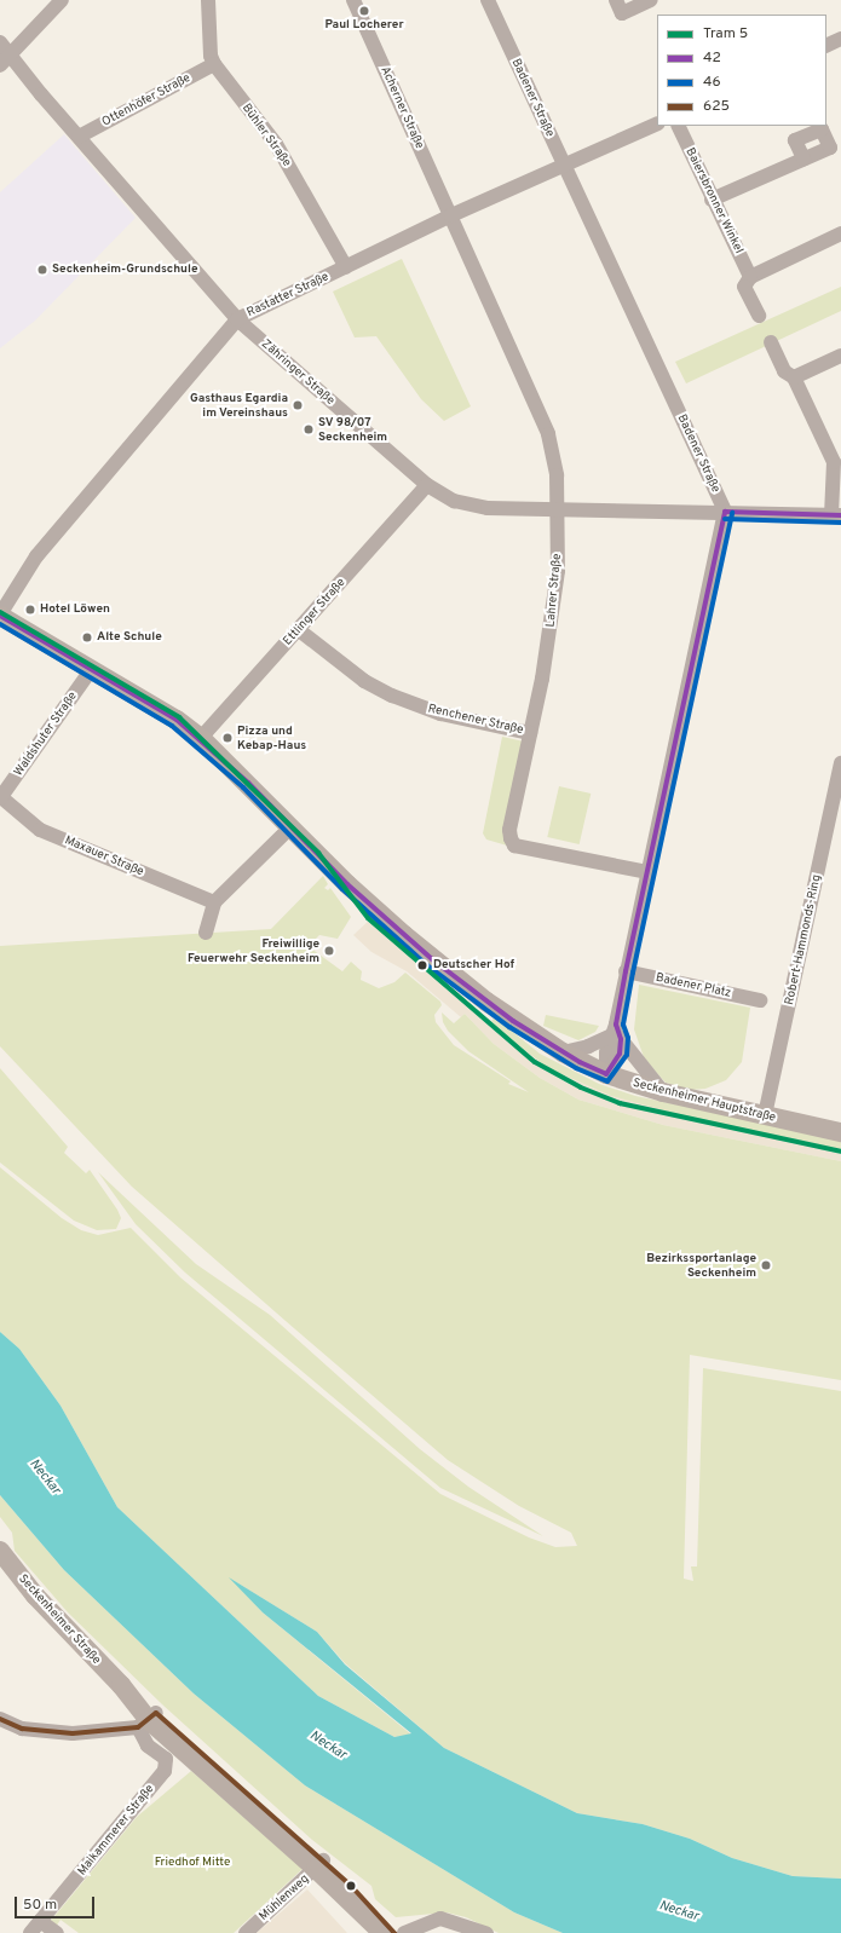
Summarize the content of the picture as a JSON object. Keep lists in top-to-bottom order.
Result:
{
  "streets": {
    "main road": ["Seckenheimer Hauptstraße", "Seckenheimer Straße"],
    "street": [
      "Badener Straße",
      "Ottenhöfer Straße",
      "Acherner Straße",
      "Bühler Straße",
      "Baiersbronner Winkel",
      "Rastatter Straße",
      "Zähringer Straße",
      "Lahrer Straße",
      "Ettlinger Straße",
      "Renchener Straße",
      "Waldshuter Straße",
      "Maxauer Straße",
      "Robert-Hammonds-Ring",
      "Badener Platz",
      "Maikammerer Straße",
      "Mühlenweg"
    ]
  },
  "crossings": [
    ["Badener Straße", "Rastatter Straße"],
    ["Badener Straße", "Zähringer Straße"],
    ["Ottenhöfer Straße", "Bühler Straße"],
    ["Ottenhöfer Straße", "Zähringer Straße"],
    ["Acherner Straße", "Rastatter Straße"],
    ["Acherner Straße", "Lahrer Straße"],
    ["Bühler Straße", "Rastatter Straße"],
    ["Rastatter Straße", "Zähringer Straße"],
    ["Rastatter Straße", "Lahrer Straße"],
    ["Rastatter Straße", "Seckenheimer Hauptstraße"],
    ["Zähringer Straße", "Lahrer Straße"],
    ["Zähringer Straße", "Ettlinger Straße"],
    ["Lahrer Straße", "Renchener Straße"],
    ["Ettlinger Straße", "Renchener Straße"],
    ["Ettlinger Straße", "Seckenheimer Hauptstraße"],
    ["Waldshuter Straße", "Maxauer Straße"],
    ["Waldshuter Straße", "Seckenheimer Hauptstraße"],
    ["Robert-Hammonds-Ring", "Seckenheimer Hauptstraße"],
    ["Seckenheimer Straße", "Maikammerer Straße"],
    ["Seckenheimer Straße", "Mühlenweg"]
  ],
  "water": ["Neckar"],
  "parks": ["Friedhof Mitte"],
  "places": [
    "Paul Locherer",
    "Seckenheim-Grundschule",
    "Gasthaus Egardia im Vereinshaus",
    "SV 98/07 Seckenheim",
    "Hotel Löwen",
    "Alte Schule",
    "Pizza und Kebap-Haus",
    "Freiwillige Feuerwehr Seckenheim",
    "Deutscher Hof",
    "Bezirkssportanlage Seckenheim"
  ],
  "lines": [
    "transit line 42",
    "transit line 46",
    "tram line 5",
    "transit line 625"
  ],
  "legend": [
    "Tram 5",
    "42",
    "46",
    "625"
  ],
  "scale_bar": "50 m"
}
